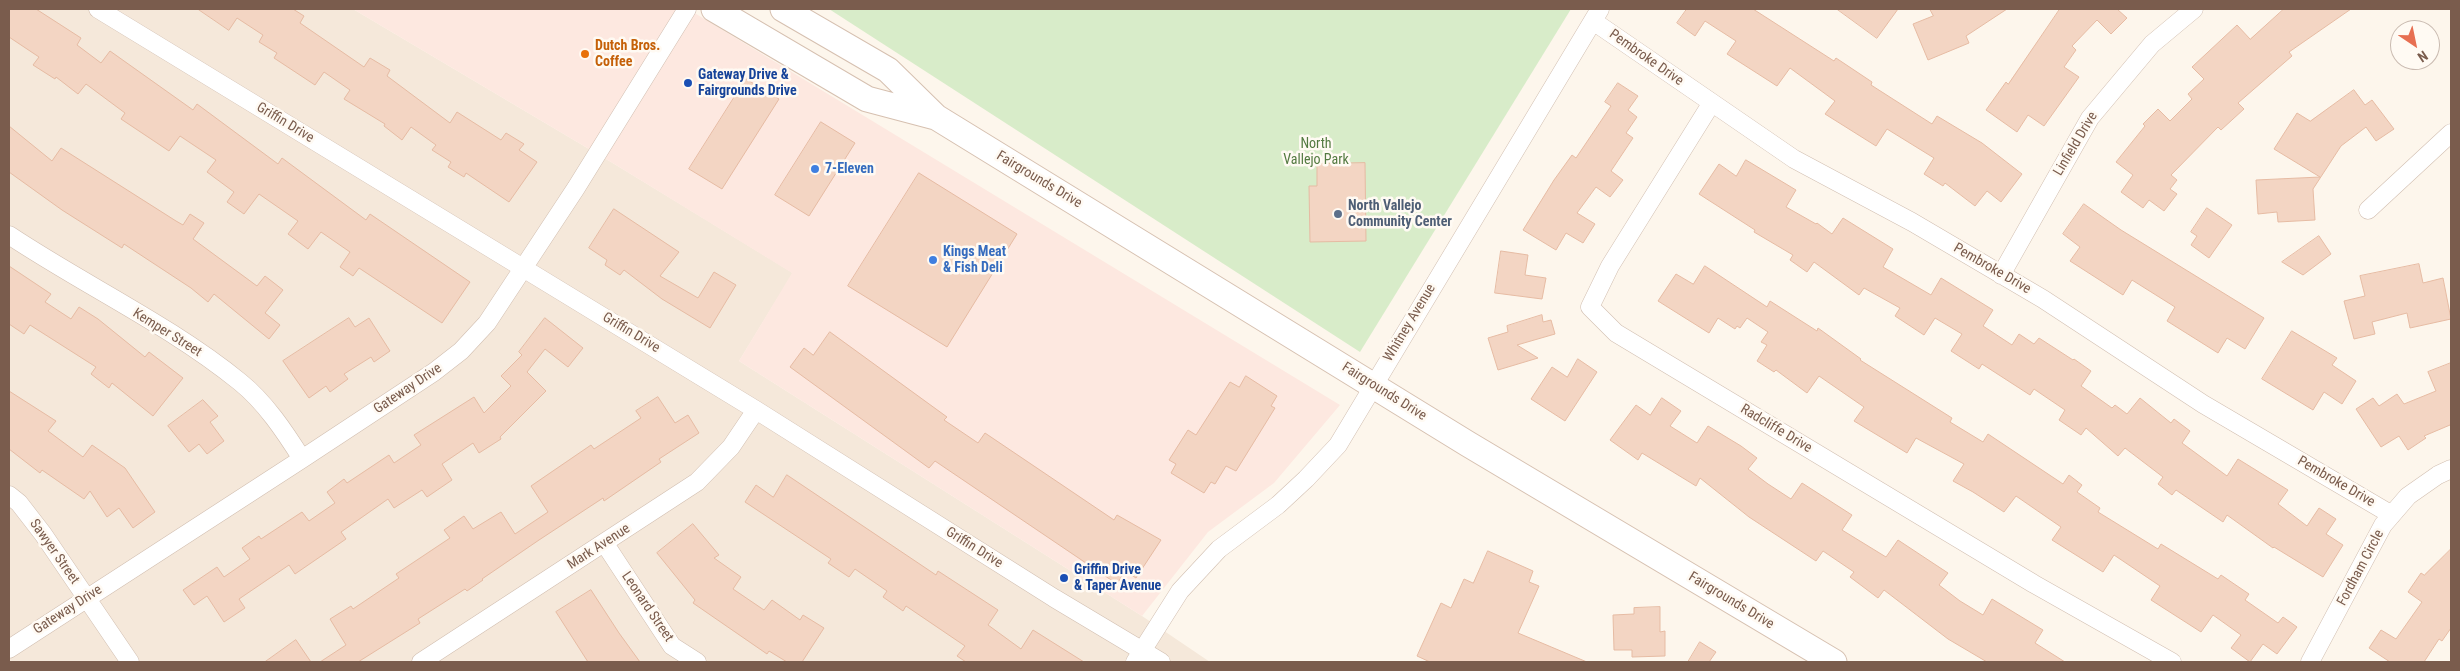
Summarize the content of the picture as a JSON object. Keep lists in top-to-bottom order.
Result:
{
  "streets": {
    "main road": ["Fairgrounds Drive"],
    "street": [
      "Pembroke Drive",
      "Griffin Drive",
      "Linfield Drive",
      "Whitney Avenue",
      "Kemper Street",
      "Gateway Drive",
      "Radcliffe Drive",
      "Mark Avenue",
      "Sawyer Street",
      "Fordham Circle",
      "Leonard Street"
    ]
  },
  "crossings": [
    ["Pembroke Drive", "Linfield Drive"],
    ["Pembroke Drive", "Whitney Avenue"],
    ["Pembroke Drive", "Radcliffe Drive"],
    ["Pembroke Drive", "Fordham Circle"],
    ["Griffin Drive", "Whitney Avenue"],
    ["Griffin Drive", "Gateway Drive"],
    ["Griffin Drive", "Mark Avenue"],
    ["Fairgrounds Drive", "Whitney Avenue"],
    ["Kemper Street", "Gateway Drive"],
    ["Gateway Drive", "Sawyer Street"],
    ["Mark Avenue", "Leonard Street"]
  ],
  "parks": ["North Vallejo Park"],
  "places": [
    "Dutch Bros. Coffee",
    "Gateway Drive & Fairgrounds Drive",
    "7-Eleven",
    "North Vallejo Community Center",
    "Kings Meat & Fish Deli",
    "Griffin Drive & Taper Avenue"
  ],
  "north": "bottom right"
}
